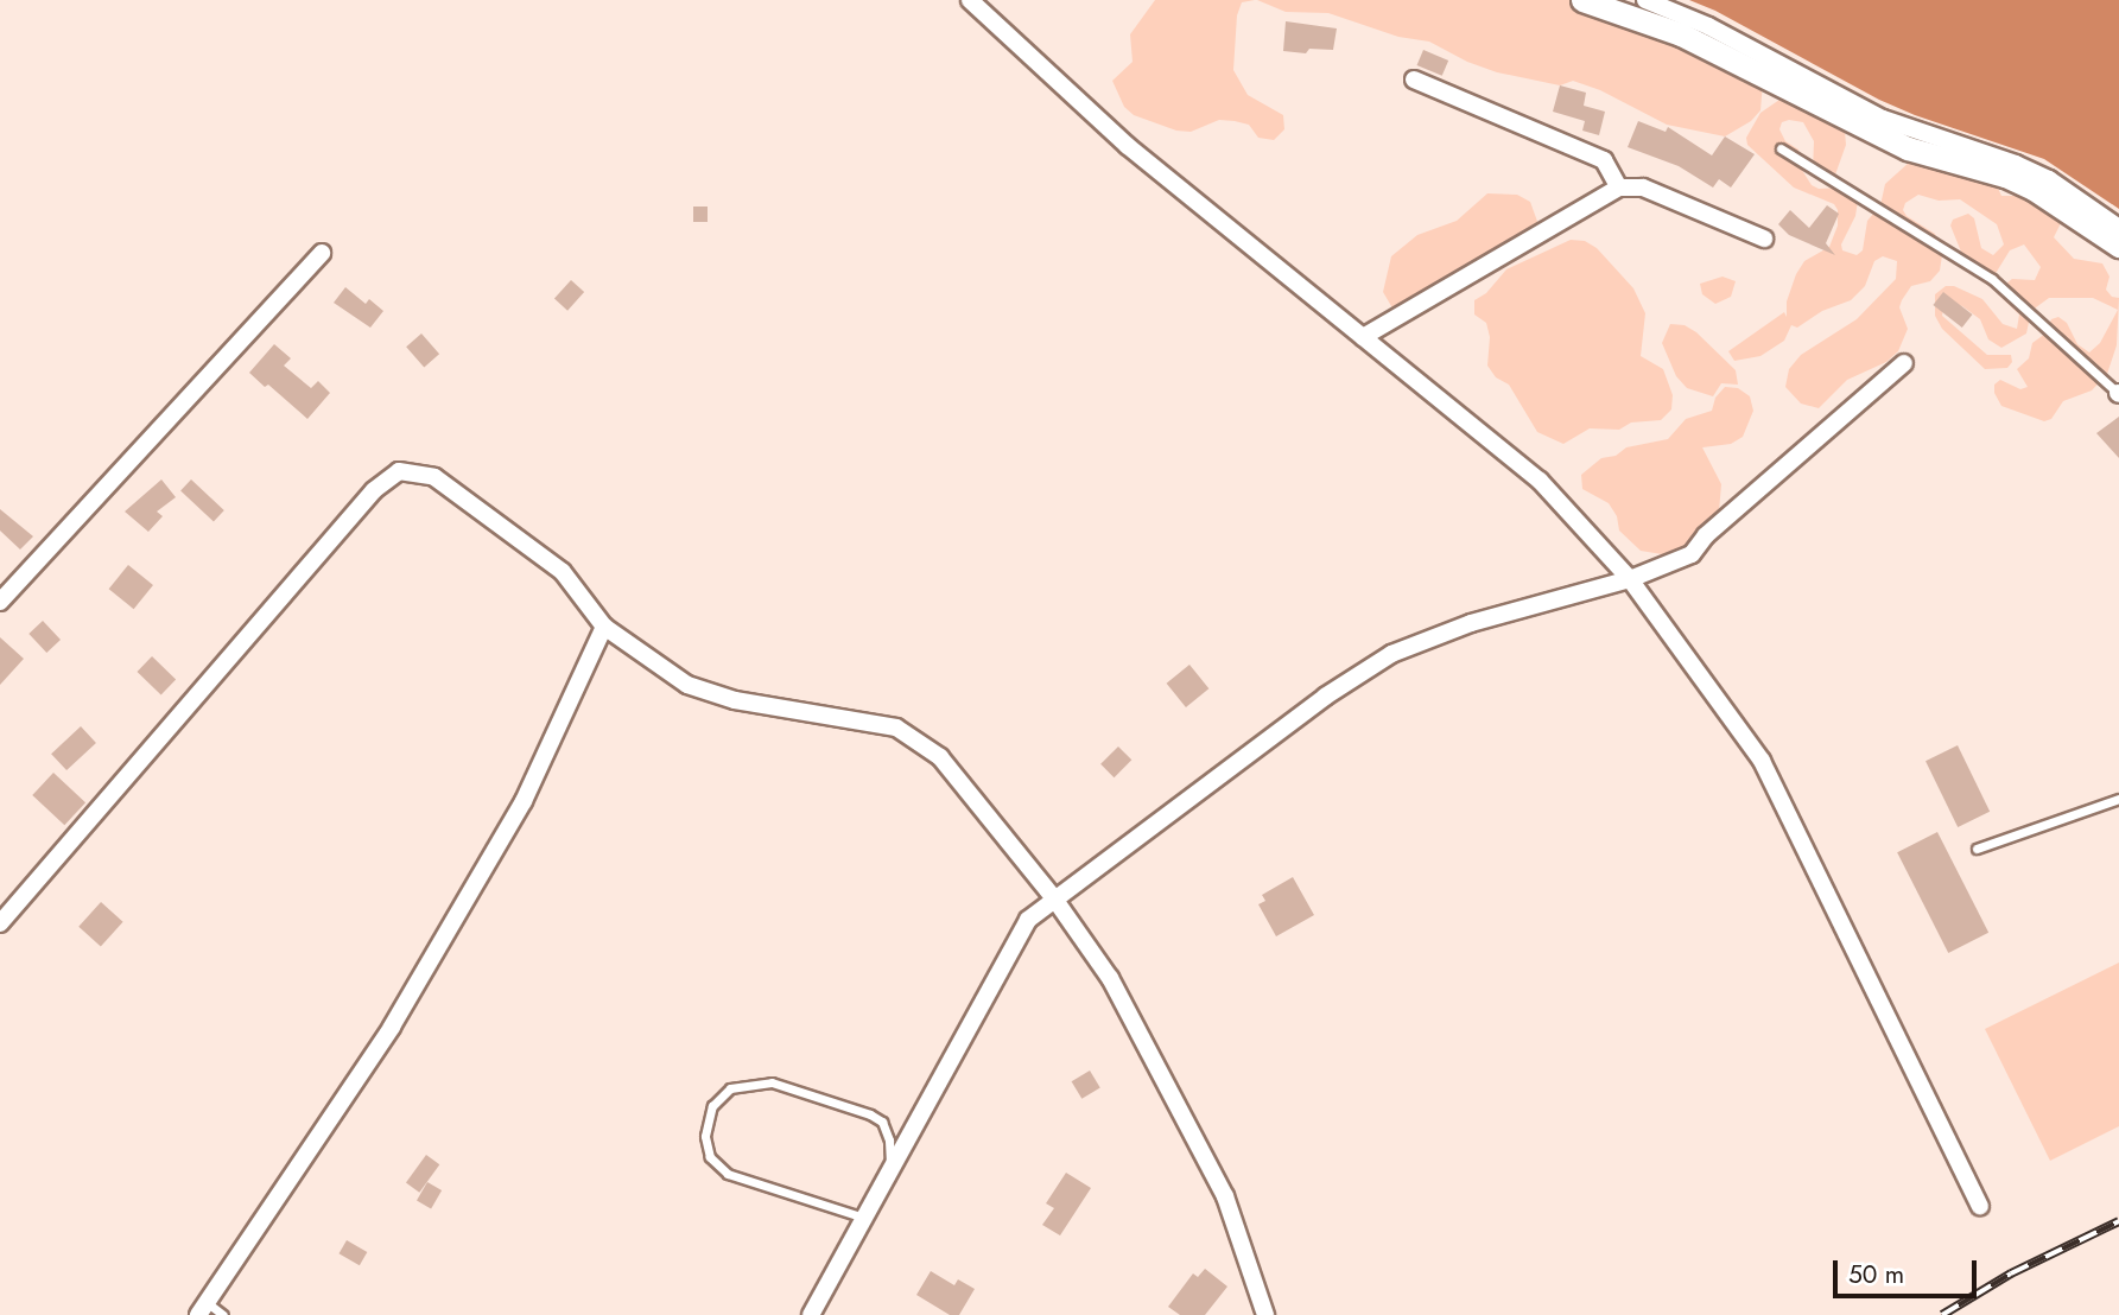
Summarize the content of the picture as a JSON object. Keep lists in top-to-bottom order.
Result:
{
  "scale_bar": "50 m"
}
